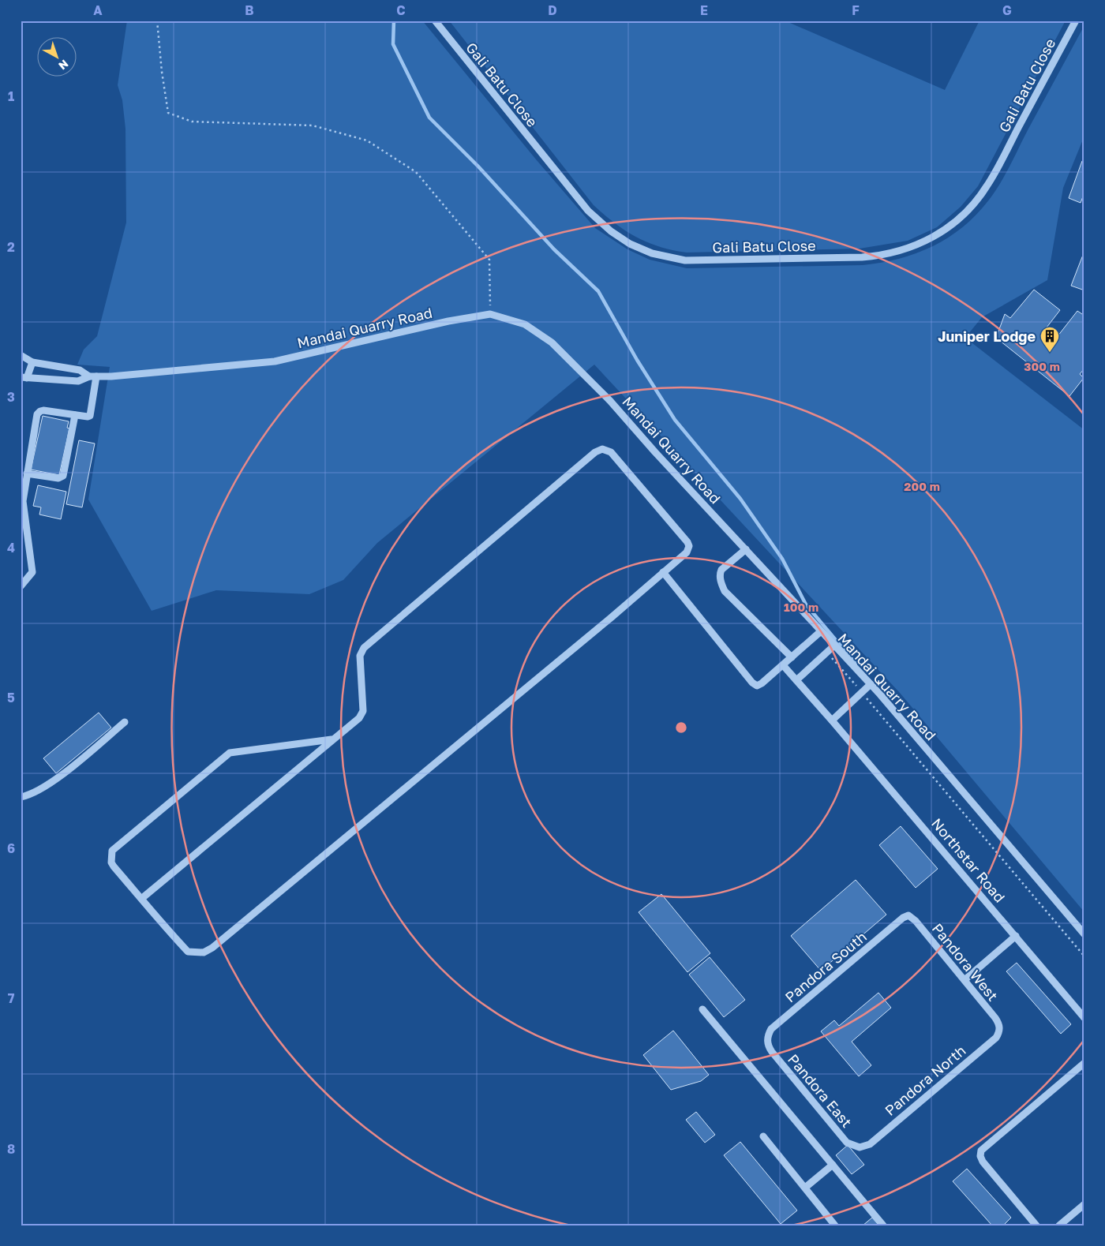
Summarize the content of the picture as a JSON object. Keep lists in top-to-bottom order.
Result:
{
  "streets": {
    "street": [
      "Gali Batu Close",
      "Mandai Quarry Road",
      "Northstar Road",
      "Pandora West",
      "Pandora South",
      "Pandora North",
      "Pandora East"
    ]
  },
  "crossings": [
    ["Pandora West", "Pandora South"],
    ["Pandora West", "Pandora North"],
    ["Pandora South", "Pandora East"],
    ["Pandora North", "Pandora East"]
  ],
  "places": {
    "building": ["Juniper Lodge"]
  },
  "north": "bottom right",
  "grid": {
    "columns": [
      "A",
      "B",
      "C",
      "D",
      "E",
      "F",
      "G"
    ],
    "rows": [
      "1",
      "2",
      "3",
      "4",
      "5",
      "6",
      "7",
      "8"
    ]
  },
  "rings": ["300 m", "200 m", "100 m"]
}
